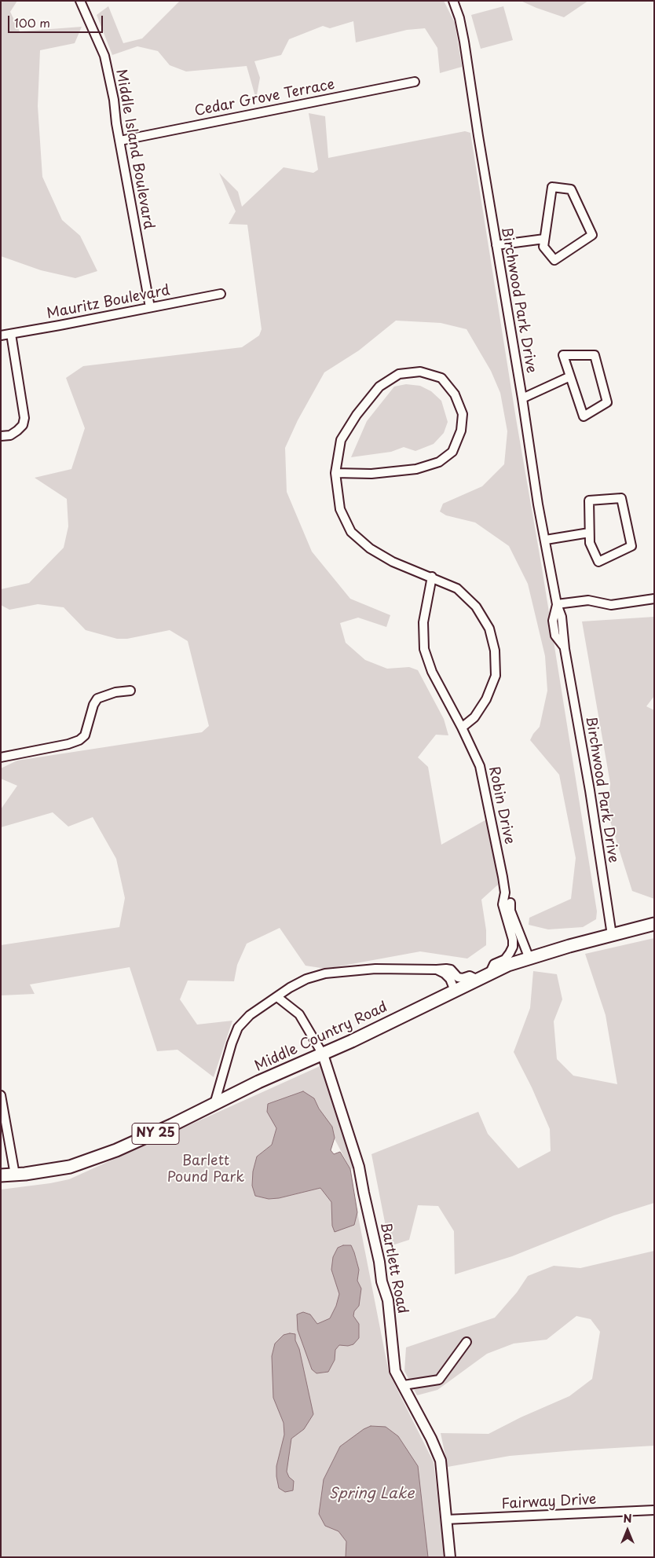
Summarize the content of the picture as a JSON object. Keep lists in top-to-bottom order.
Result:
{
  "streets": {
    "main road": ["Middle Country Road", "NY 25"],
    "street": [
      "Cedar Grove Terrace",
      "Middle Island Boulevard",
      "Birchwood Park Drive",
      "Mauritz Boulevard",
      "Robin Drive",
      "Bartlett Road",
      "Fairway Drive"
    ]
  },
  "crossings": [
    ["Cedar Grove Terrace", "Middle Island Boulevard"],
    ["Middle Island Boulevard", "Mauritz Boulevard"],
    ["Birchwood Park Drive", "Middle Country Road"],
    ["Robin Drive", "Middle Country Road"],
    ["Middle Country Road", "Bartlett Road"],
    ["Bartlett Road", "Fairway Drive"]
  ],
  "water": ["Spring Lake"],
  "parks": ["Barlett Pound Park"],
  "scale_bar": "100 m",
  "north": "top"
}
